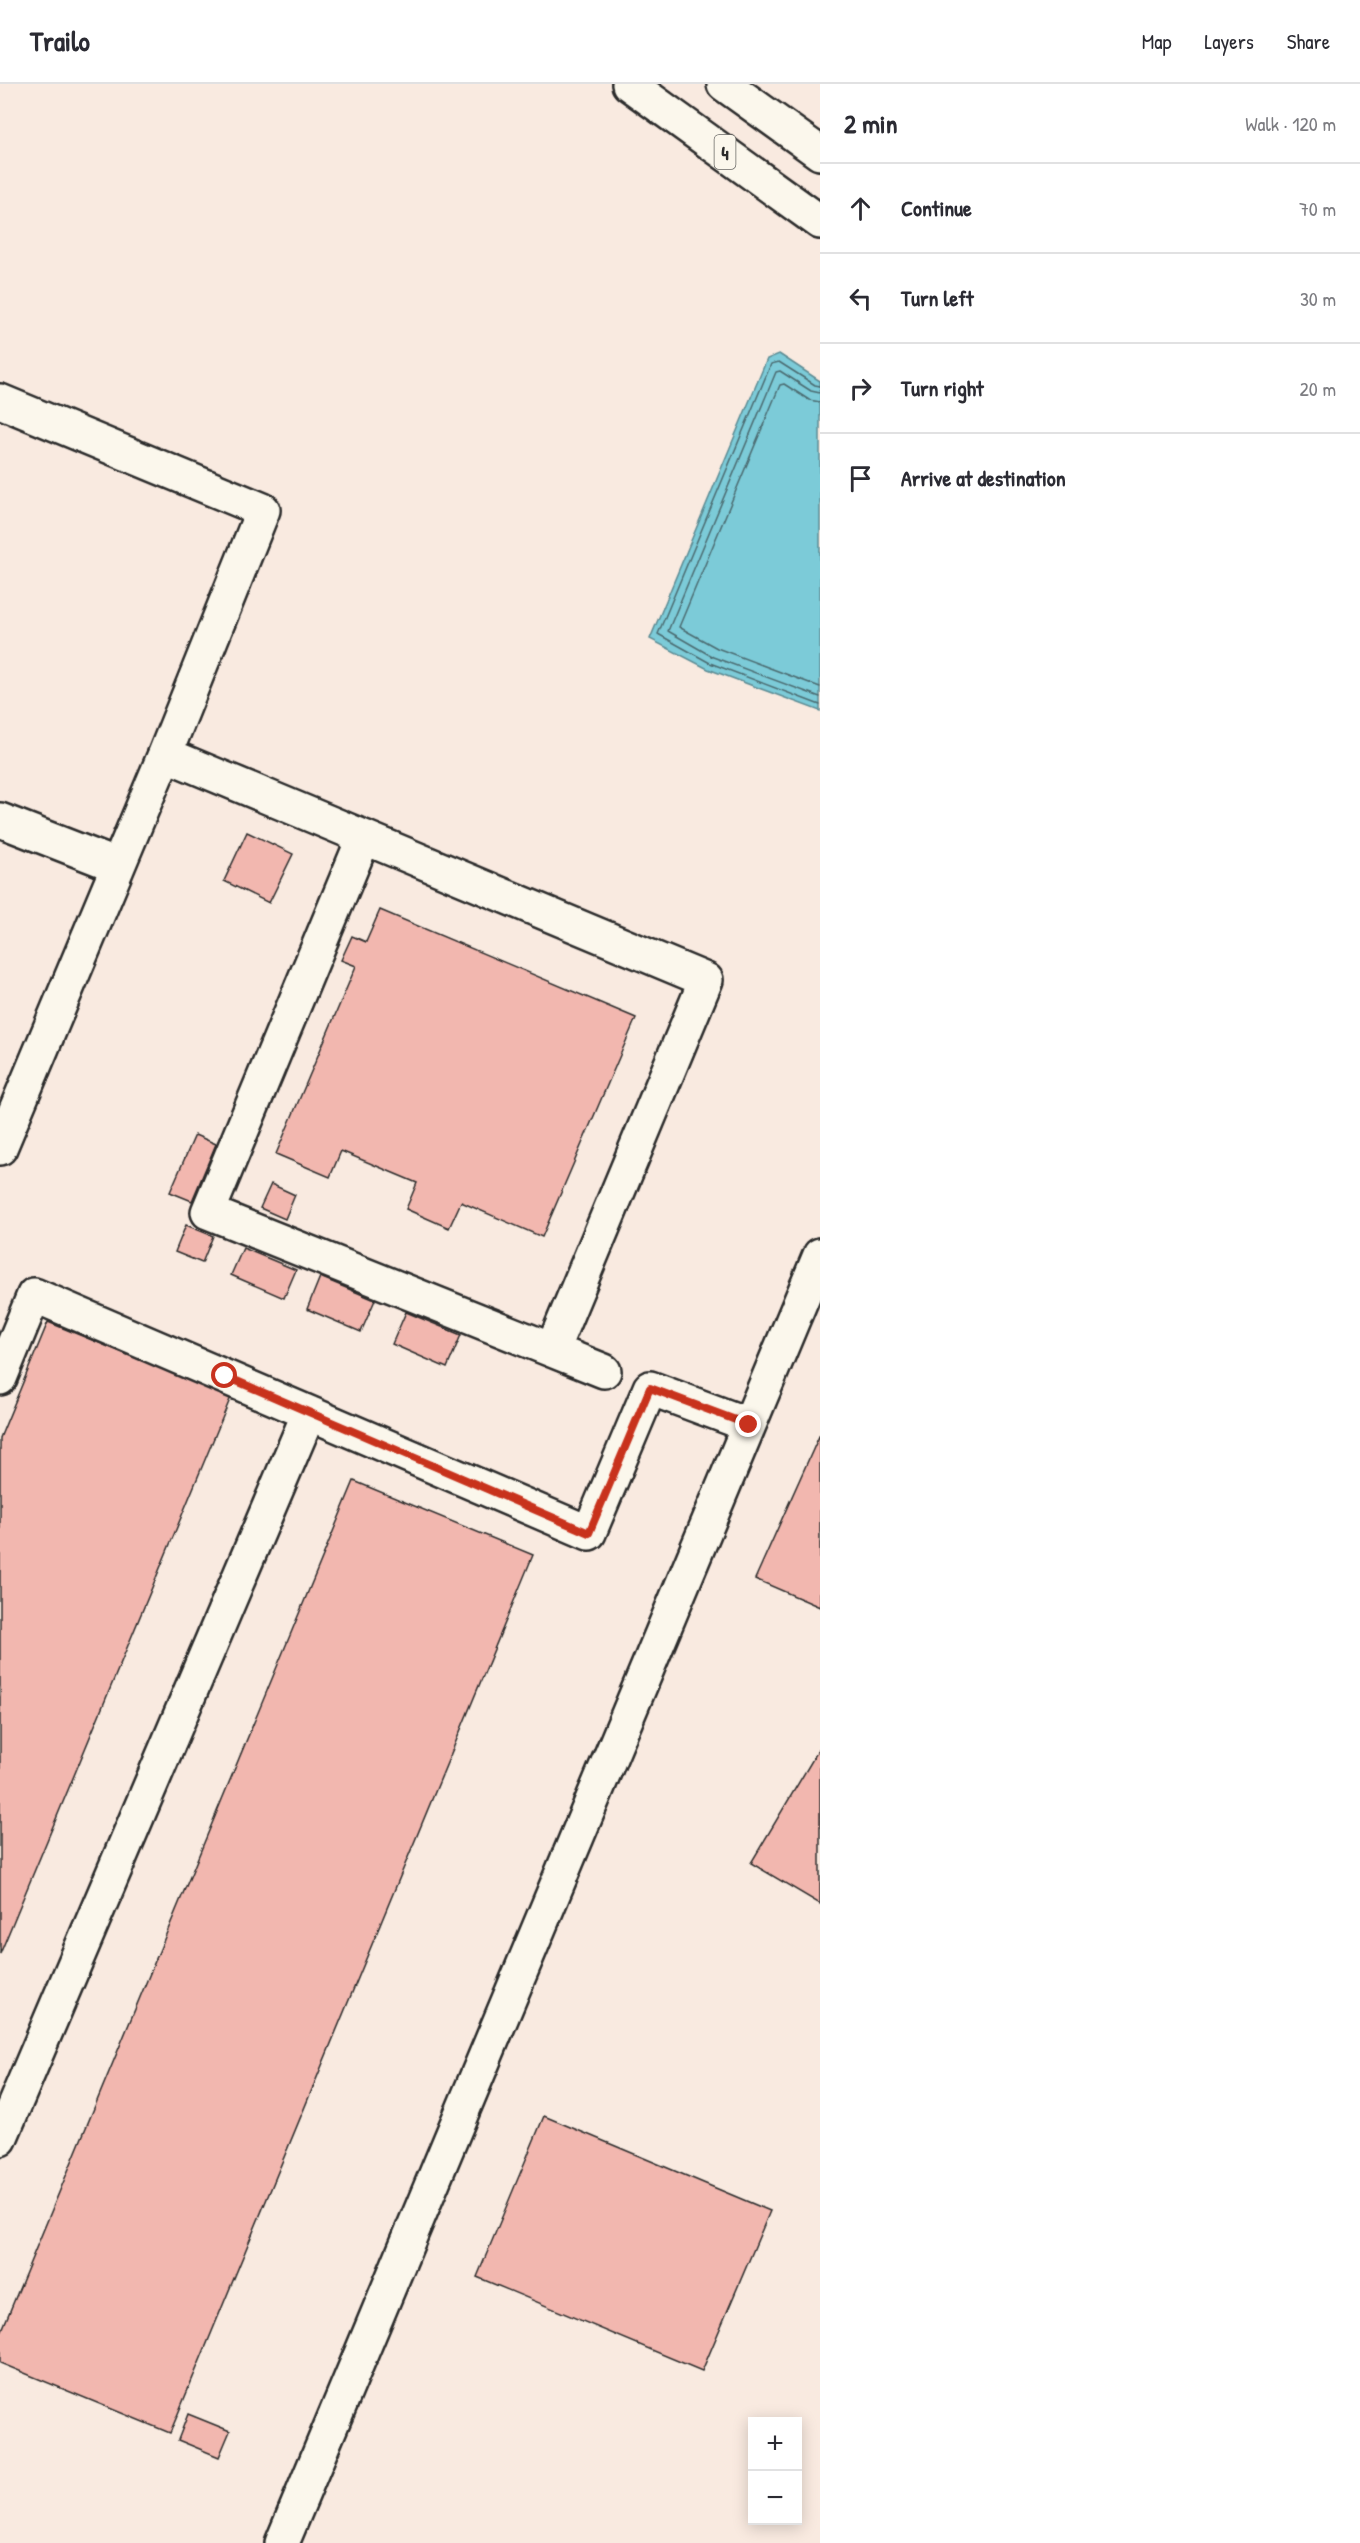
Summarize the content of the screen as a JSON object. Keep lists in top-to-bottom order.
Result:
{
  "streets": {
    "main road": ["4"]
  },
  "page": {
    "header": "Trailo",
    "nav": ["Map", "Layers", "Share"],
    "heading": ["2 min", "Walk · 120 m"],
    "list": [
      ["Continue", "70 m"],
      ["Turn left", "30 m"],
      ["Turn right", "20 m"],
      "Arrive at destination"
    ],
    "map_buttons": ["+", "−"]
  }
}
